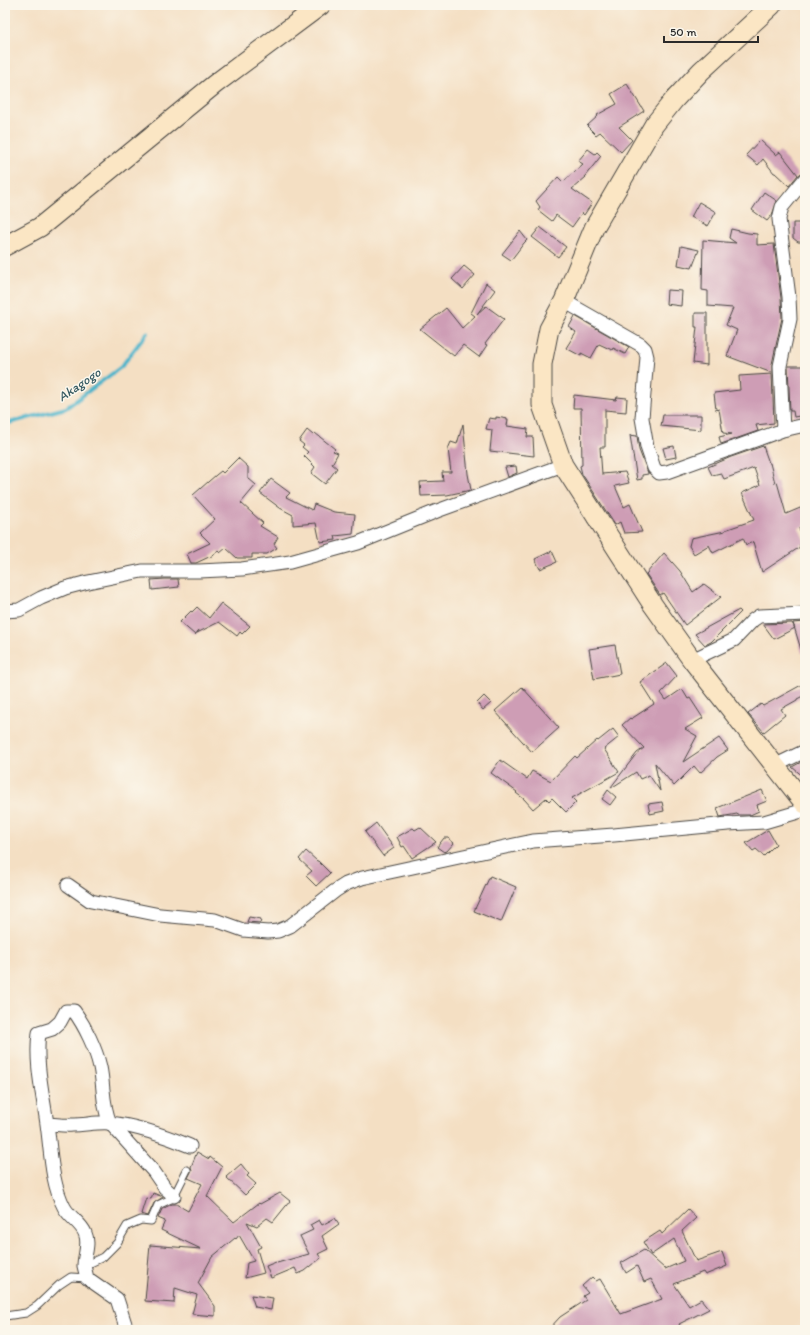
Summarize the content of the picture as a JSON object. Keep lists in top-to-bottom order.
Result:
{
  "water": ["Akagogo"],
  "scale_bar": "50 m"
}
